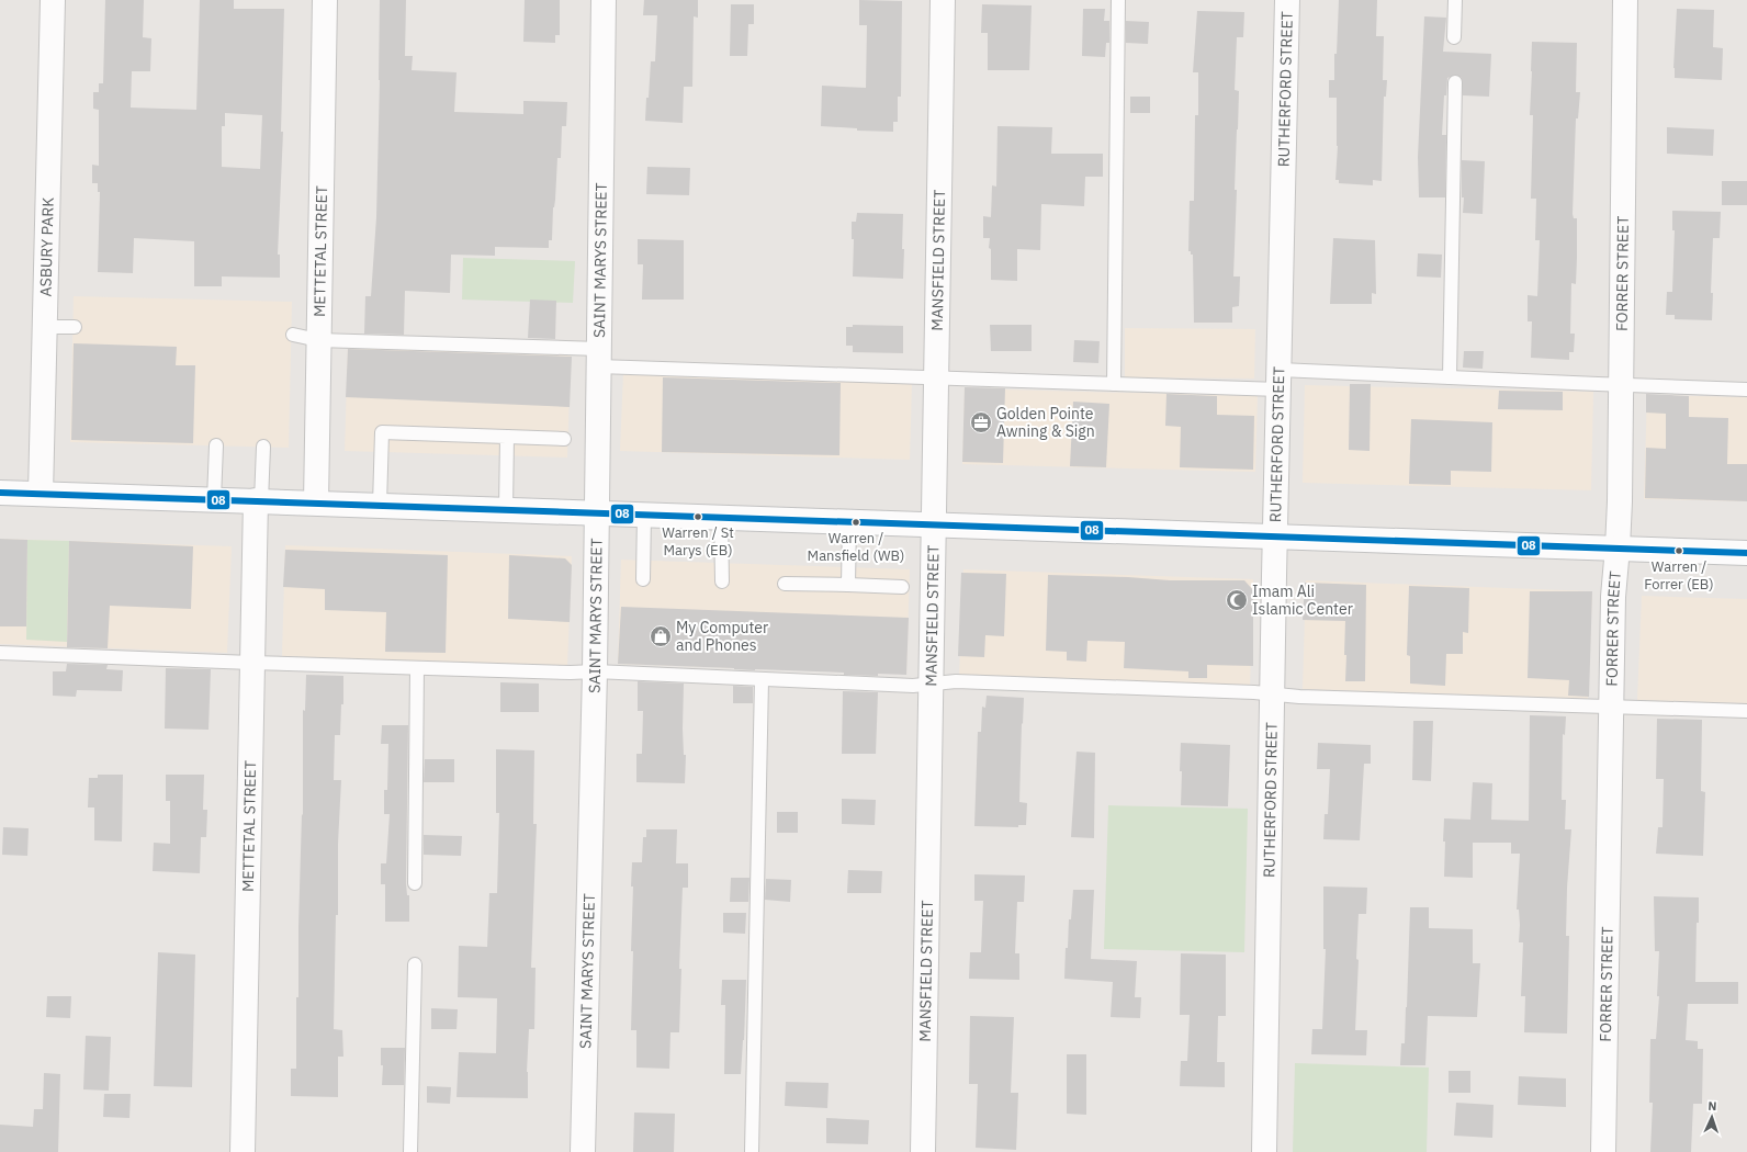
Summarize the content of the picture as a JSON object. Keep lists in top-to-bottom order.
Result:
{
  "streets": {
    "street": [
      "RUTHERFORD STREET",
      "ASBURY PARK",
      "METTETAL STREET",
      "SAINT MARYS STREET",
      "MANSFIELD STREET",
      "FORRER STREET"
    ]
  },
  "places": {
    "office": ["Golden Pointe Awning & Sign"],
    "other": ["Warren / St Marys (EB)", "Warren / Mansfield (WB)", "Warren / Forrer (EB)"],
    "mosque": ["Imam Ali Islamic Center"],
    "shop": ["My Computer and Phones"]
  },
  "lines": ["transit line 08"],
  "north": "top"
}
